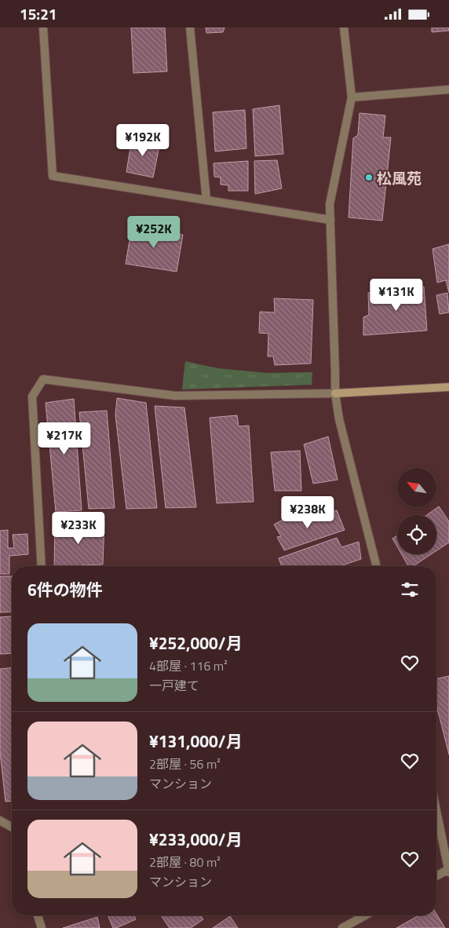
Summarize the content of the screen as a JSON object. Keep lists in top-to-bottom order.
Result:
{
  "places": ["松風苑"],
  "north": "top left",
  "page": {
    "status": "15:21",
    "price": [
      "¥192K",
      "¥252K",
      "¥131K",
      "¥217K",
      "¥238K",
      "¥233K"
    ],
    "heading": "6件の物件",
    "list": [
      {
        "name": "¥252,000/月",
        "note": "4部屋 · 116 m² · 一戸建て"
      },
      {
        "name": "¥131,000/月",
        "note": "2部屋 · 56 m² · マンション"
      },
      {
        "name": "¥233,000/月",
        "note": "2部屋 · 80 m² · マンション"
      }
    ]
  }
}
